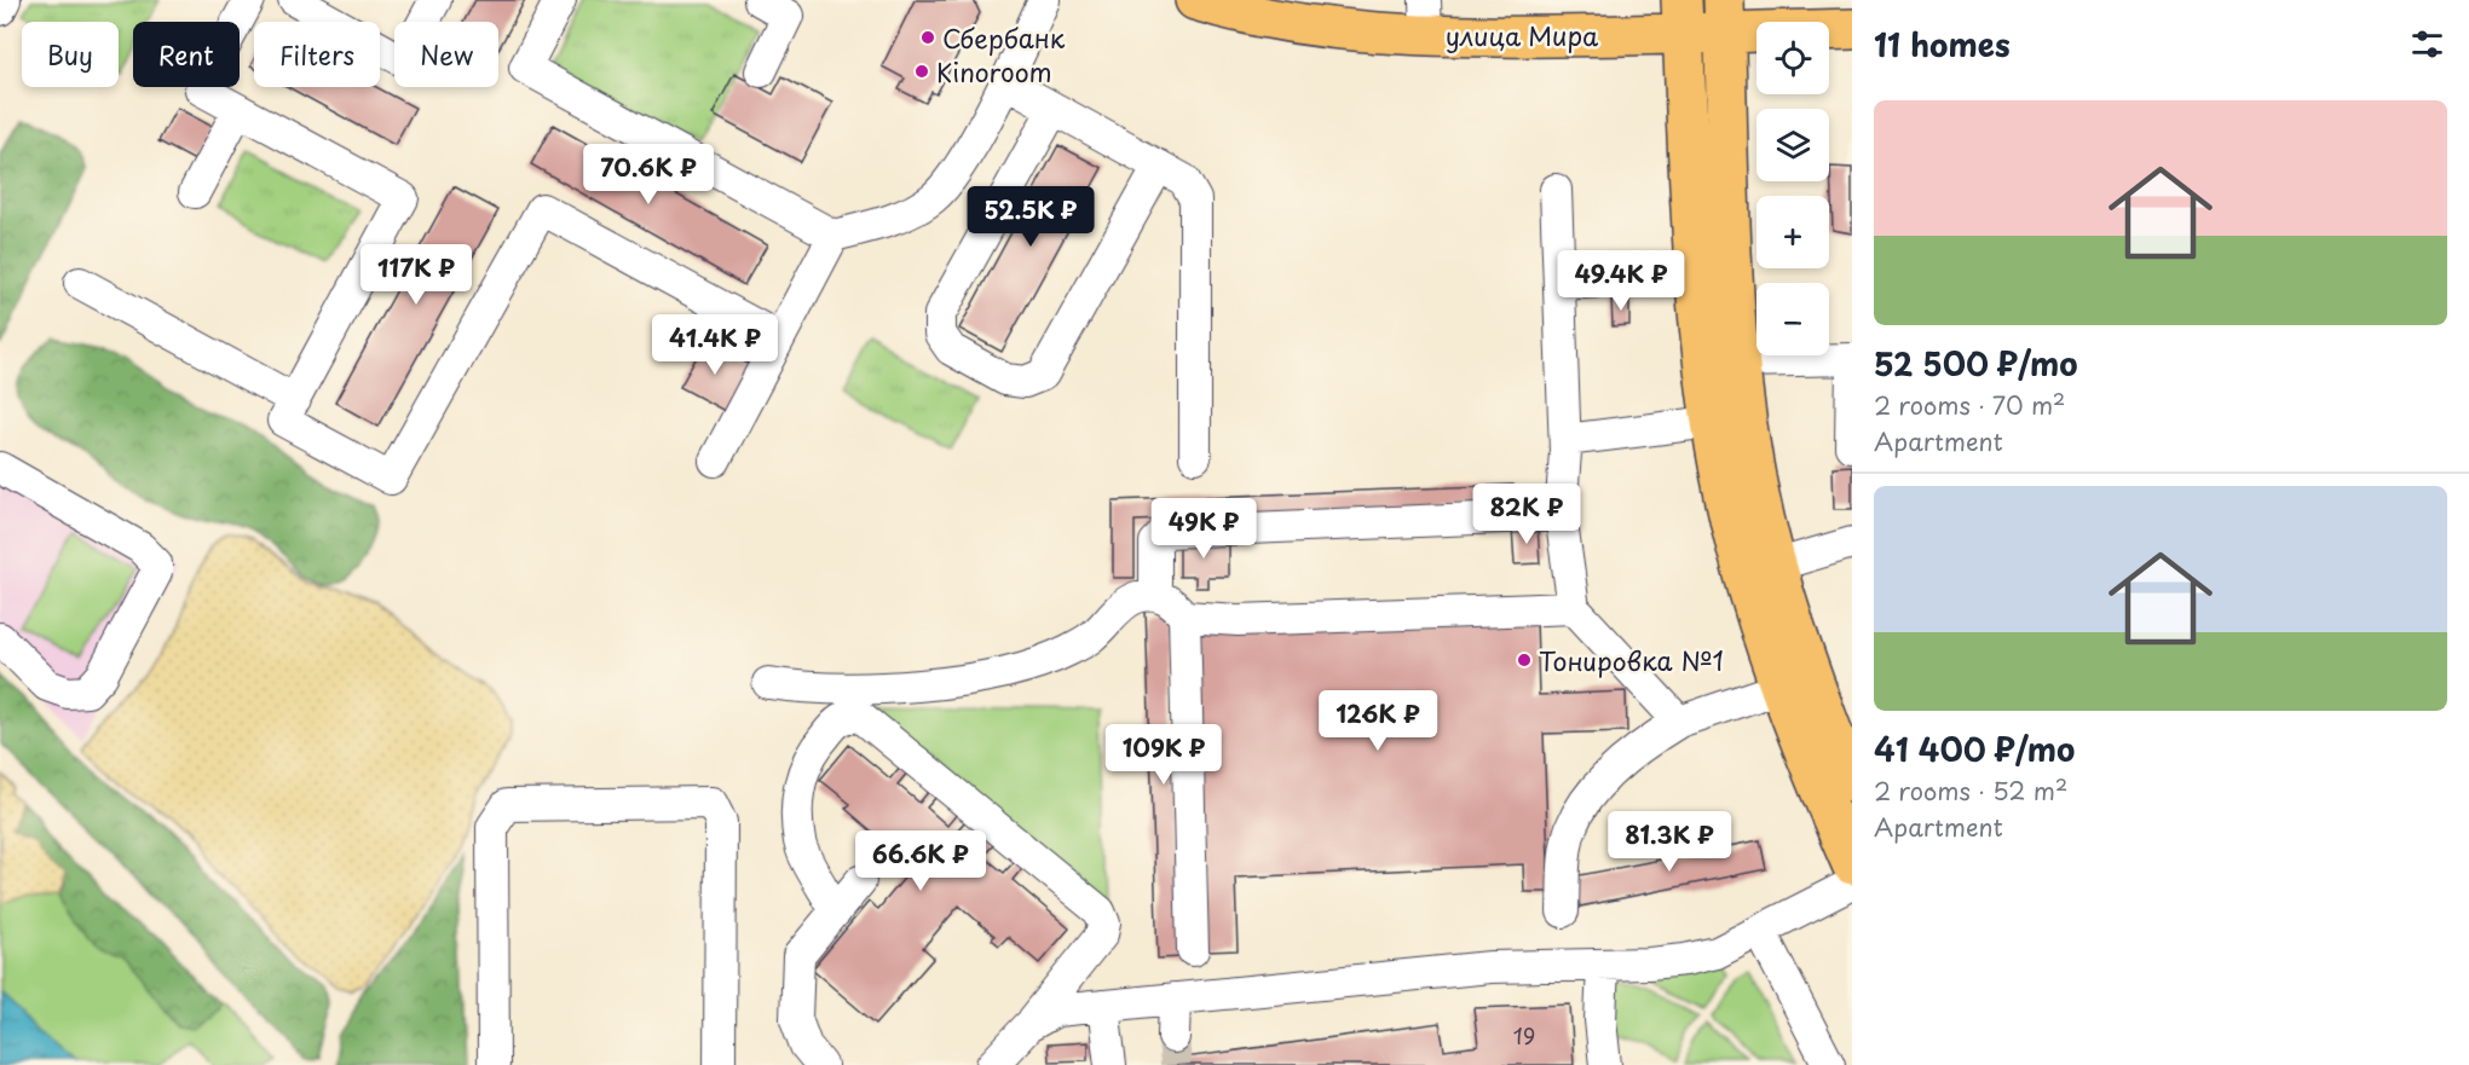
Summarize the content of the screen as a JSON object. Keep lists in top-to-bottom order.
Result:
{
  "streets": {
    "main road": ["улица Мира"]
  },
  "places": ["Сбербанк", "Kinoroom", "Тонировка №1"],
  "house_numbers": ["19"],
  "page": {
    "heading": "11 homes",
    "map_buttons": ["+", "−"],
    "chip": [
      "Buy",
      "Rent",
      "Filters",
      "New"
    ],
    "list": [
      {
        "name": "52 500 ₽/mo",
        "note": "2 rooms · 70 m² · Apartment"
      },
      {
        "name": "41 400 ₽/mo",
        "note": "2 rooms · 52 m² · Apartment"
      }
    ],
    "price": [
      "70.6K ₽",
      "52.5K ₽",
      "117K ₽",
      "49.4K ₽",
      "41.4K ₽",
      "82K ₽",
      "49K ₽",
      "126K ₽",
      "109K ₽",
      "81.3K ₽",
      "66.6K ₽"
    ]
  }
}
